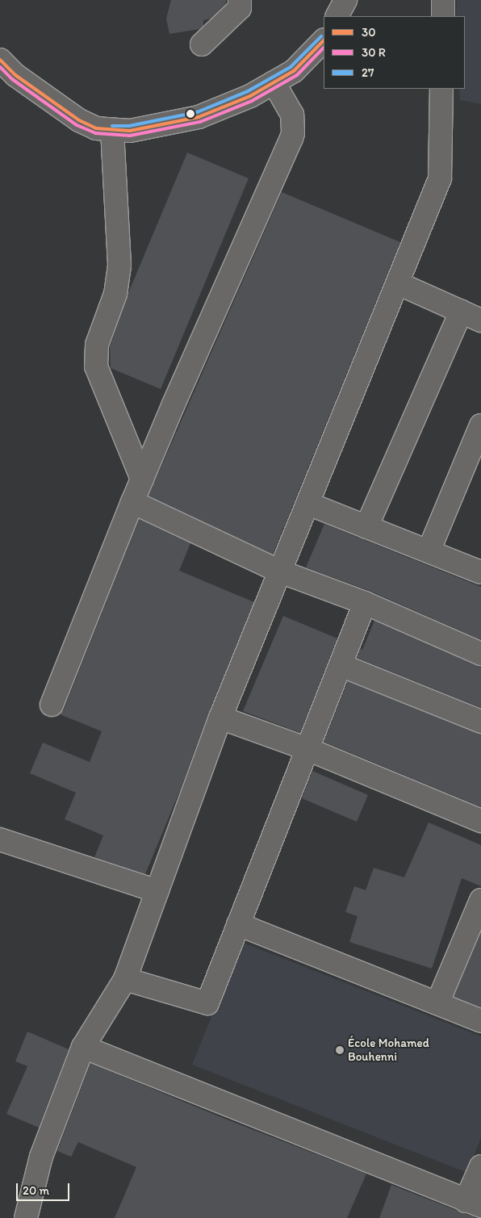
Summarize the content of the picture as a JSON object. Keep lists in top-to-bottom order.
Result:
{
  "places": ["École Mohamed Bouhenni"],
  "lines": ["transit line 27", "transit line 30"],
  "legend": ["30", "30 R", "27"],
  "scale_bar": "20 m"
}
